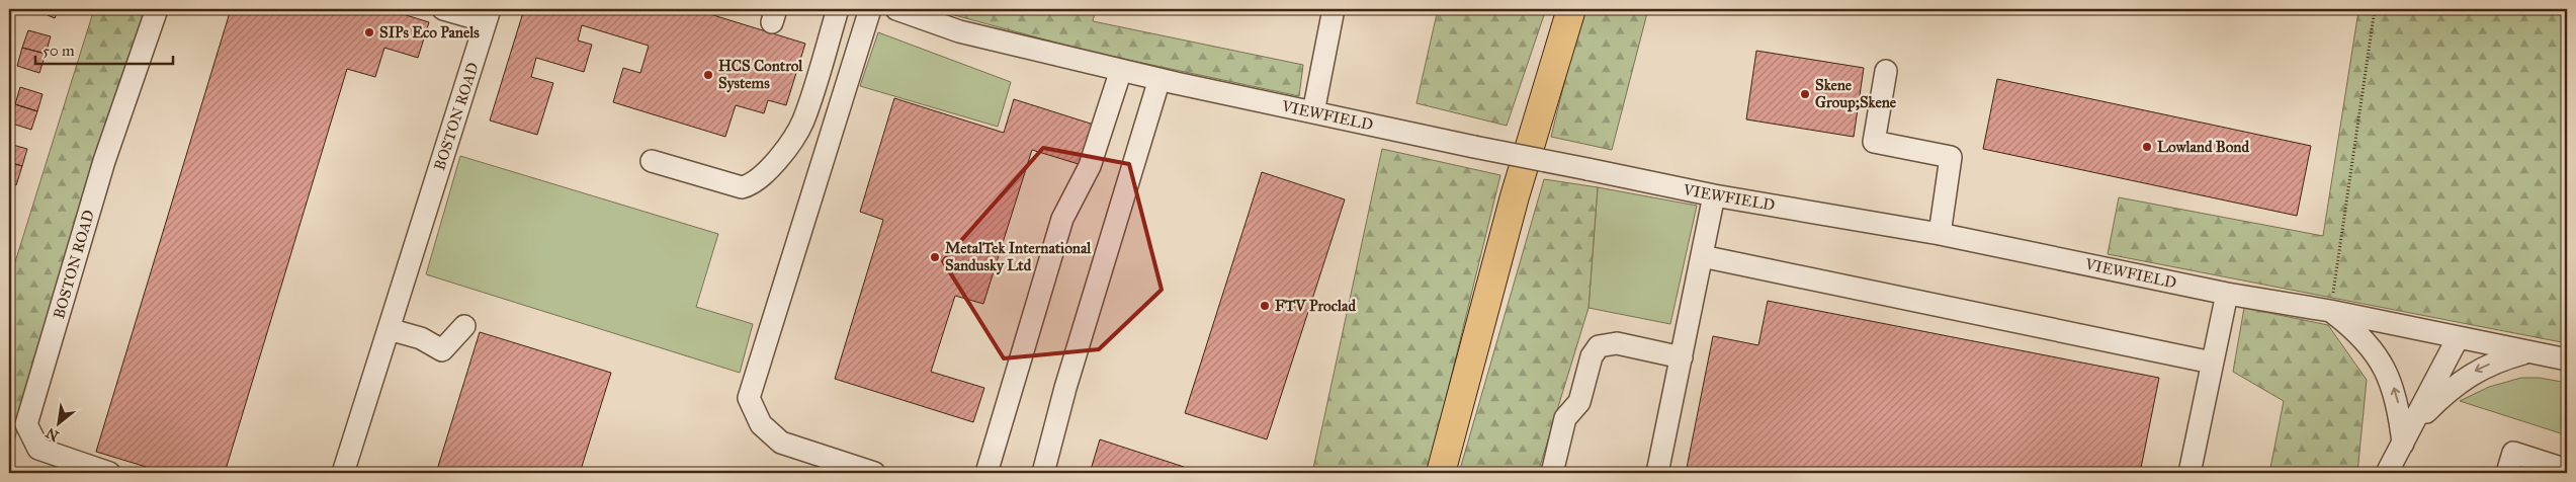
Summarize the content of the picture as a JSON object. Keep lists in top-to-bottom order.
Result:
{
  "streets": {
    "street": ["VIEWFIELD", "BOSTON ROAD"]
  },
  "places": [
    "SIPs Eco Panels",
    "HCS Control Systems",
    "Skene Group;Skene",
    "Lowland Bond",
    "MetalTek International Sandusky Ltd",
    "FTV Proclad"
  ],
  "scale_bar": "50 m",
  "north": "bottom left"
}
